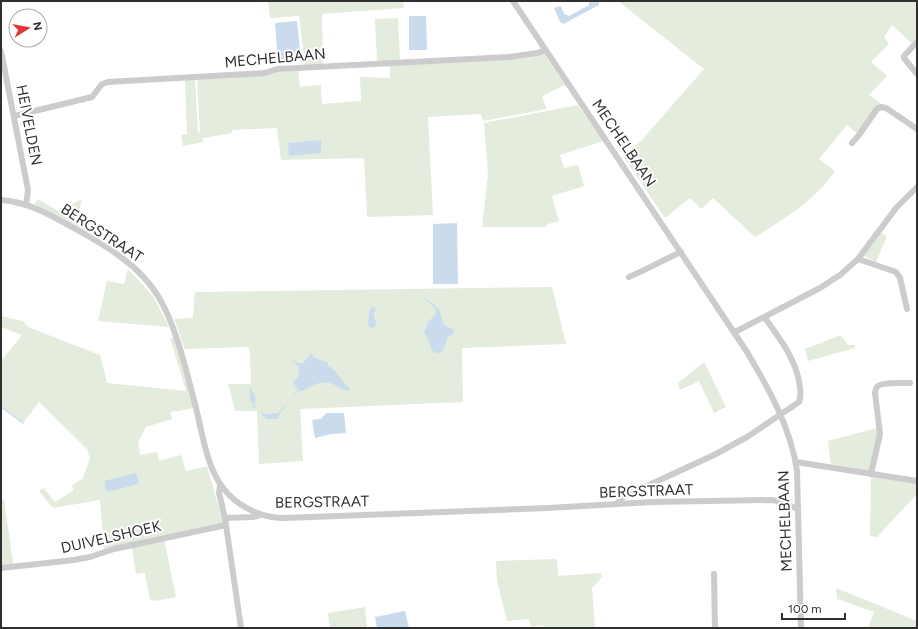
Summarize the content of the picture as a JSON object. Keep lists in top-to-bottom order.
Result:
{
  "streets": {
    "street": [
      "MECHELBAAN",
      "HEIVELDEN",
      "BERGSTRAAT",
      "DUIVELSHOEK"
    ]
  },
  "crossings": [
    ["MECHELBAAN", "HEIVELDEN"],
    ["MECHELBAAN", "BERGSTRAAT"],
    ["HEIVELDEN", "BERGSTRAAT"]
  ],
  "scale_bar": "100 m",
  "north": "right"
}
